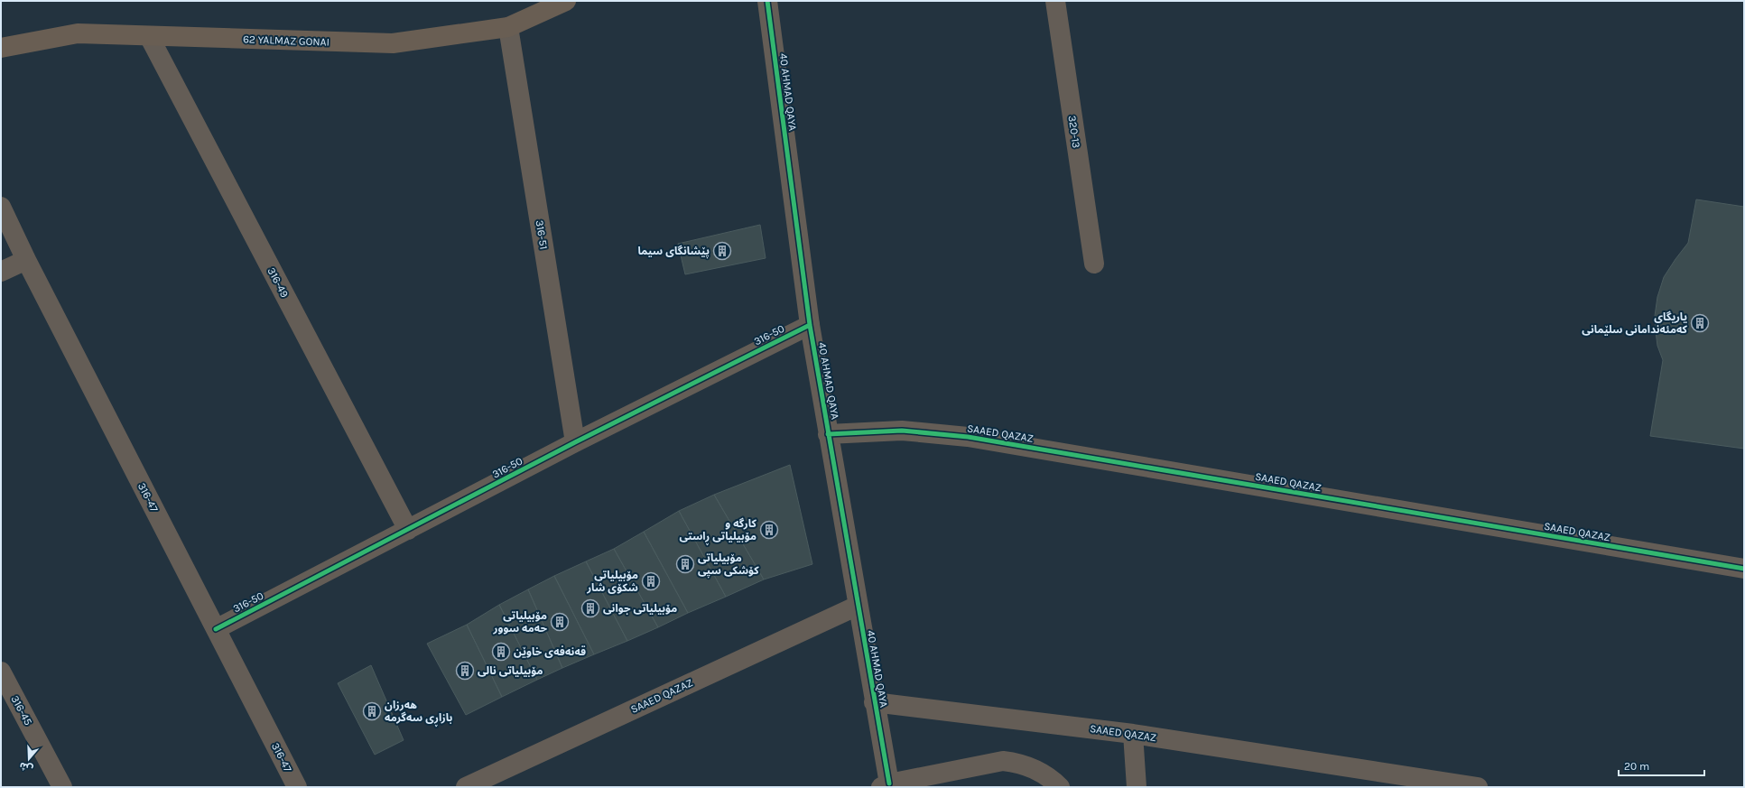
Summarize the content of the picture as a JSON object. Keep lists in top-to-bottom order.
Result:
{
  "streets": {
    "main road": ["62 YALMAZ GONAI"],
    "street": [
      "40 AHMAD QAYA",
      "320-13",
      "316-51",
      "316-49",
      "316-50",
      "SAAED QAZAZ",
      "316-47",
      "316-45"
    ]
  },
  "crossings": [
    ["62 YALMAZ GONAI", "316-51"],
    ["62 YALMAZ GONAI", "316-49"],
    ["40 AHMAD QAYA", "316-50"],
    ["40 AHMAD QAYA", "SAAED QAZAZ"],
    ["316-51", "316-50"],
    ["316-49", "316-50"],
    ["316-50", "316-47"]
  ],
  "places": {
    "building": [
      "پێشانگای سیما",
      "یاریگای کەمئەندامانی سلێمانی",
      "کارگە و مۆبیلیاتی ڕاستی",
      "مۆبیلیاتی کۆشکی سپی",
      "مۆبیلیاتی شکۆی شار",
      "مۆبیلیاتی جوانی",
      "مۆبیلیاتی حەمە سوور",
      "قەنەفەی خاوێن",
      "مۆبیلیاتی نالی",
      "هەرزان بازاڕی سەگرمە"
    ]
  },
  "scale_bar": "20 m",
  "north": "bottom"
}
